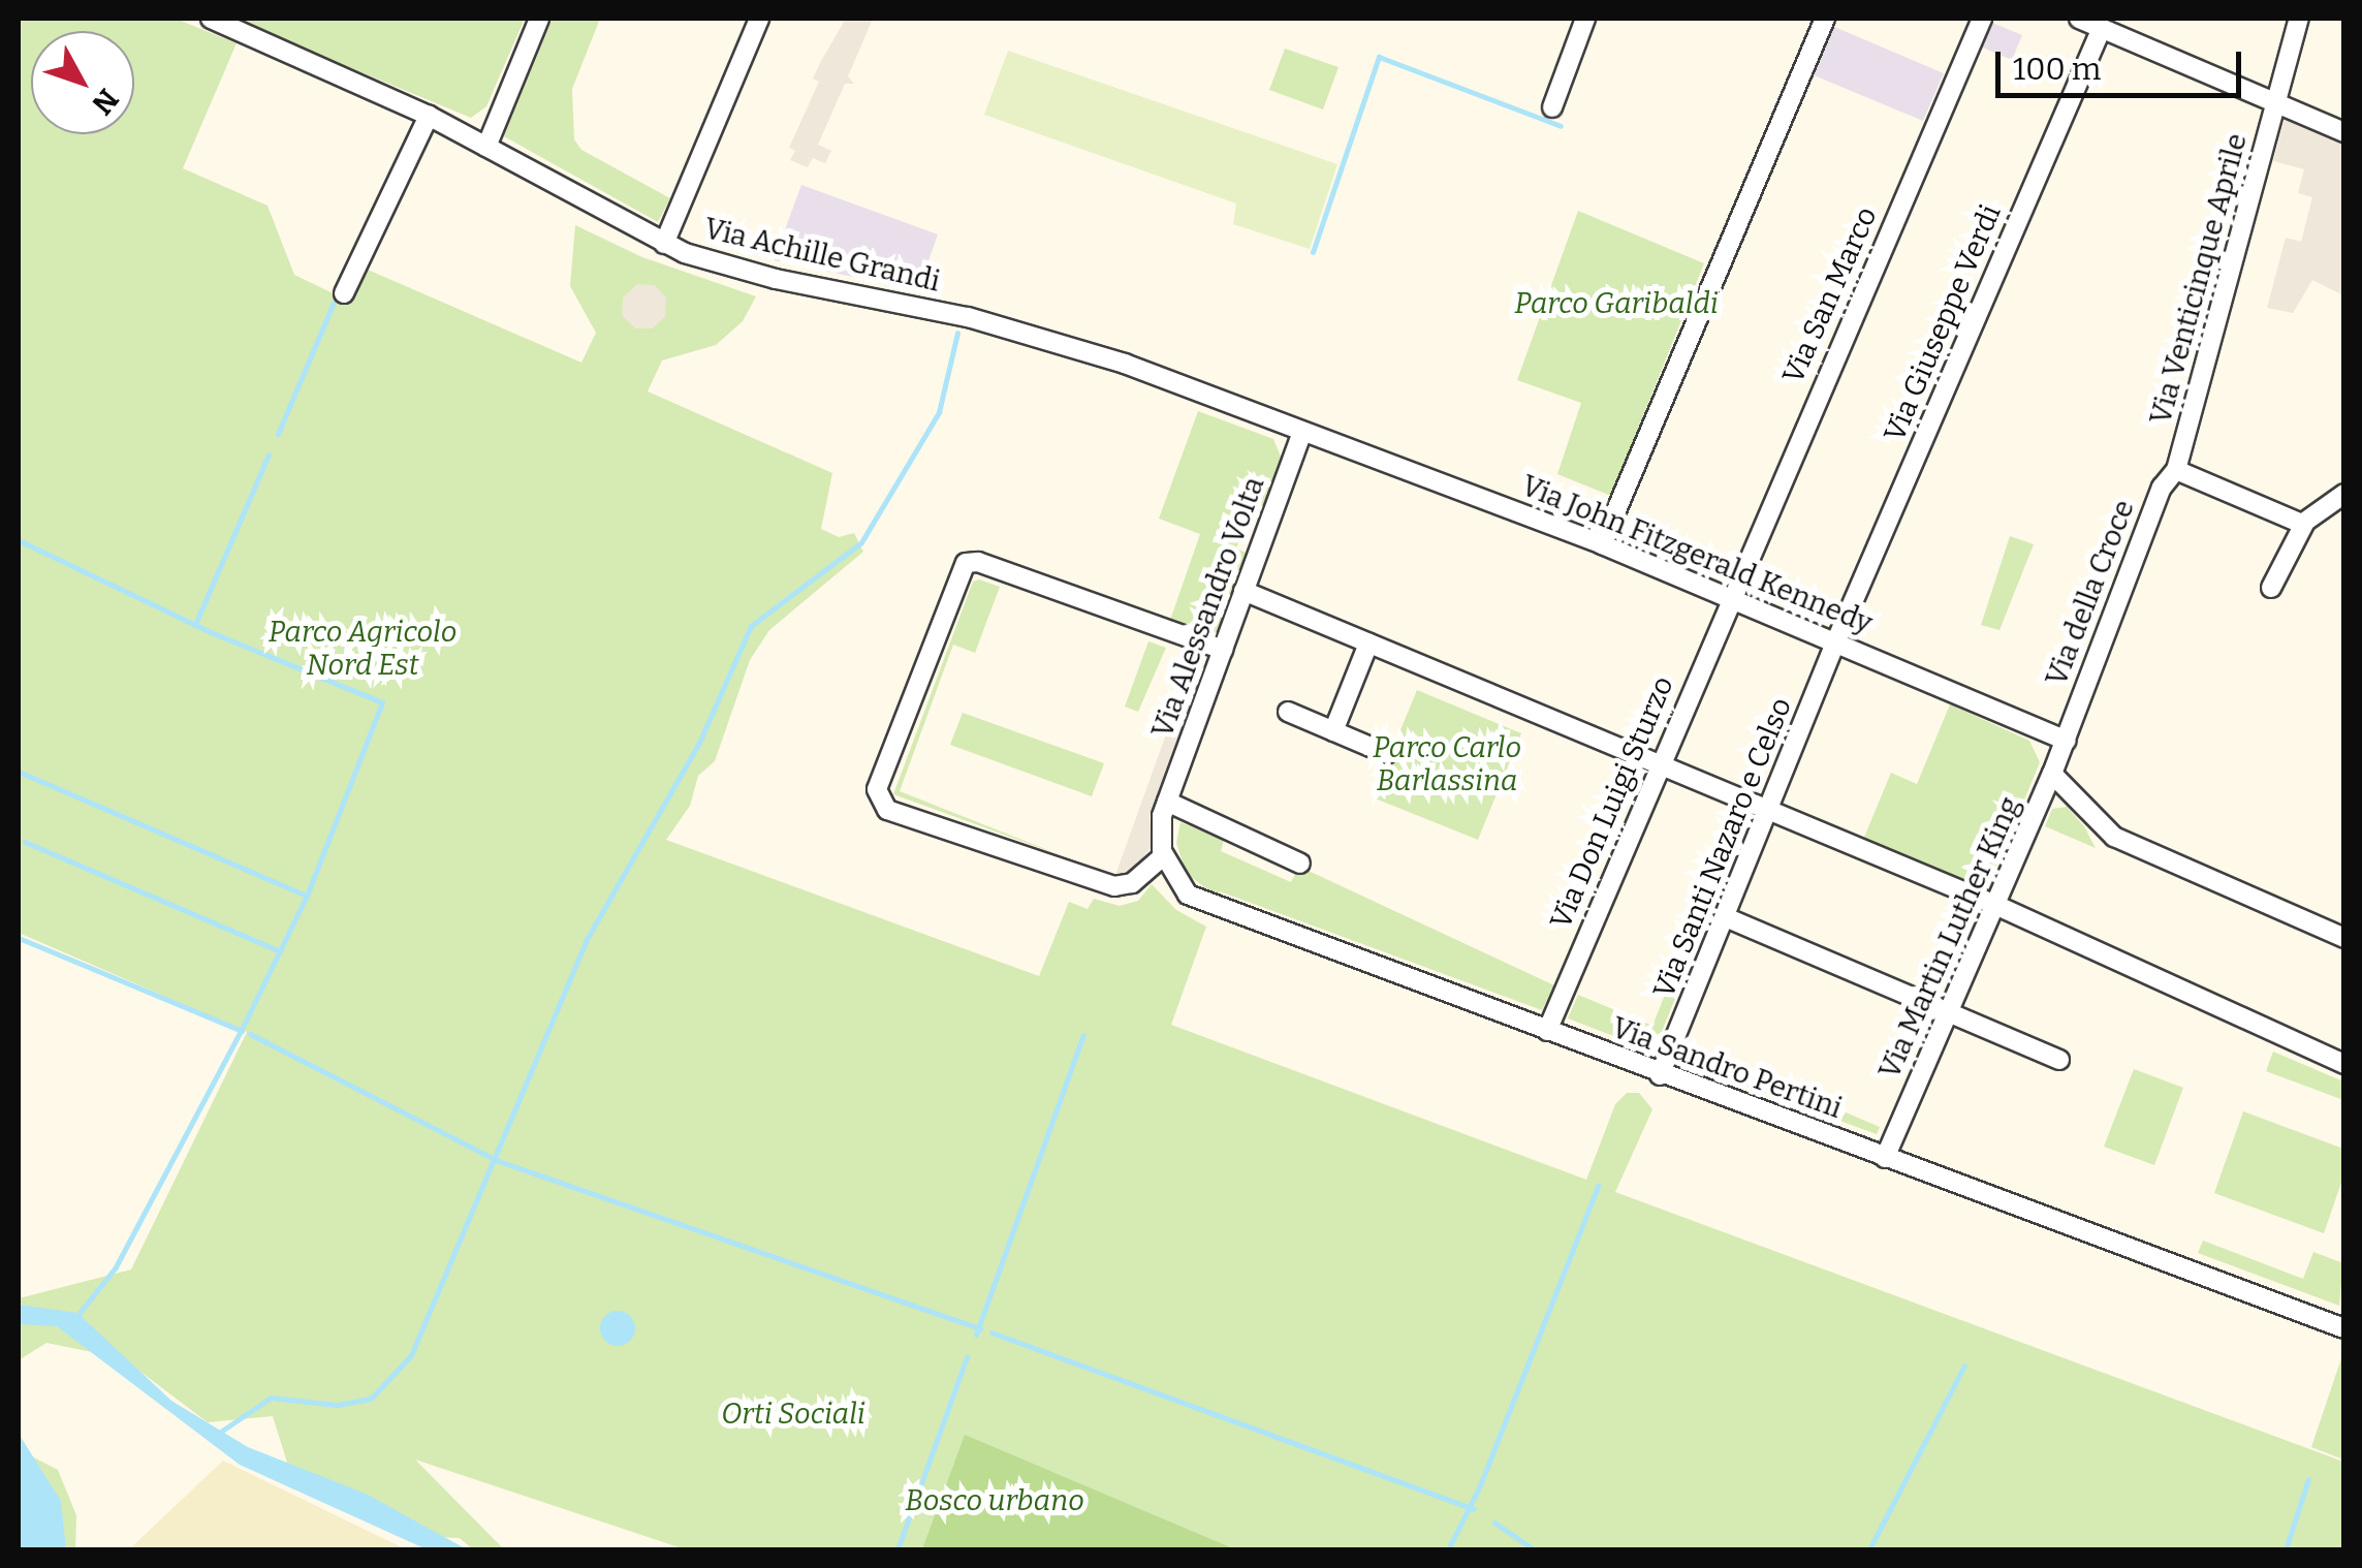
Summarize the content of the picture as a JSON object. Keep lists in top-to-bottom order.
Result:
{
  "streets": {
    "street": [
      "Via Achille Grandi",
      "Via Venticinque Aprile",
      "Via San Marco",
      "Via Giuseppe Verdi",
      "Via John Fitzgerald Kennedy",
      "Via della Croce",
      "Via Alessandro Volta",
      "Via Don Luigi Sturzo",
      "Via Santi Nazaro e Celso",
      "Via Martin Luther King",
      "Via Sandro Pertini"
    ]
  },
  "crossings": [
    ["Via Achille Grandi", "Via John Fitzgerald Kennedy"],
    ["Via Achille Grandi", "Via Alessandro Volta"],
    ["Via Venticinque Aprile", "Via della Croce"],
    ["Via San Marco", "Via John Fitzgerald Kennedy"],
    ["Via San Marco", "Via Don Luigi Sturzo"],
    ["Via Giuseppe Verdi", "Via John Fitzgerald Kennedy"],
    ["Via Giuseppe Verdi", "Via Santi Nazaro e Celso"],
    ["Via John Fitzgerald Kennedy", "Via della Croce"],
    ["Via John Fitzgerald Kennedy", "Via Alessandro Volta"],
    ["Via John Fitzgerald Kennedy", "Via Don Luigi Sturzo"],
    ["Via John Fitzgerald Kennedy", "Via Santi Nazaro e Celso"],
    ["Via John Fitzgerald Kennedy", "Via Martin Luther King"],
    ["Via della Croce", "Via Martin Luther King"],
    ["Via Don Luigi Sturzo", "Via Sandro Pertini"],
    ["Via Santi Nazaro e Celso", "Via Sandro Pertini"],
    ["Via Martin Luther King", "Via Sandro Pertini"]
  ],
  "parks": [
    "Parco Garibaldi",
    "Parco Agricolo Nord Est",
    "Parco Carlo Barlassina",
    "Orti Sociali",
    "Bosco urbano"
  ],
  "scale_bar": "100 m",
  "north": "bottom right"
}
